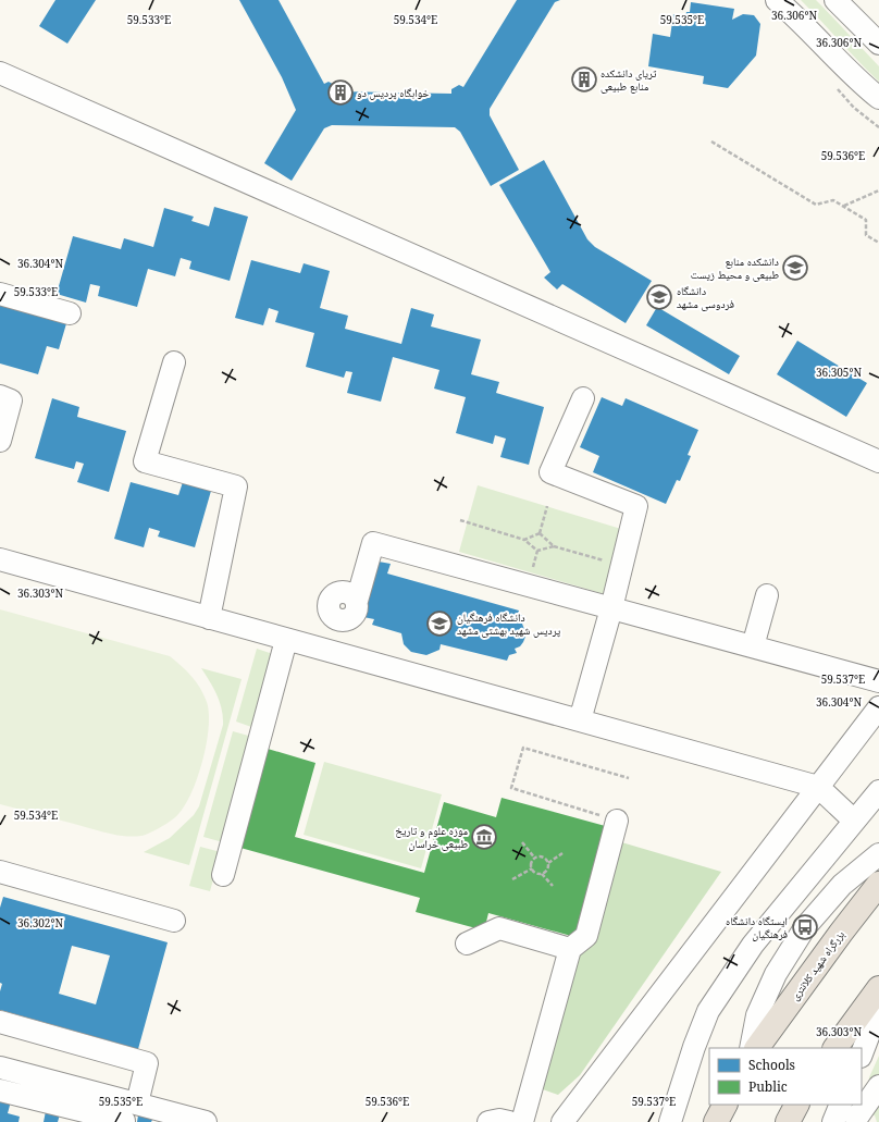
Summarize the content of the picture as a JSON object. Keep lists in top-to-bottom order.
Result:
{
  "streets": {
    "highway": ["بزرگراه شهید کلانتری"]
  },
  "places": {
    "building": ["تریای دانشکده منابع طبیعی", "خوابگاه پردیس دو"],
    "school or university": ["دانشکده منابع طبیعی و محیط زیست", "دانشگاه فردوسی مشهد", "دانشگاه فرهنگیان پردیس شهید بهشتی مشهد"],
    "museum": ["موزه علوم و تاریخ طبیعی خراسان"],
    "bus stop": ["ایستگاه دانشگاه فرهنگیان"]
  },
  "legend": ["Schools", "Public"],
  "coordinates": [
    "36.306°N",
    "59.533°E",
    "59.534°E",
    "59.535°E",
    "59.536°E",
    "36.304°N",
    "36.305°N",
    "36.303°N",
    "59.537°E",
    "36.302°N"
  ]
}
